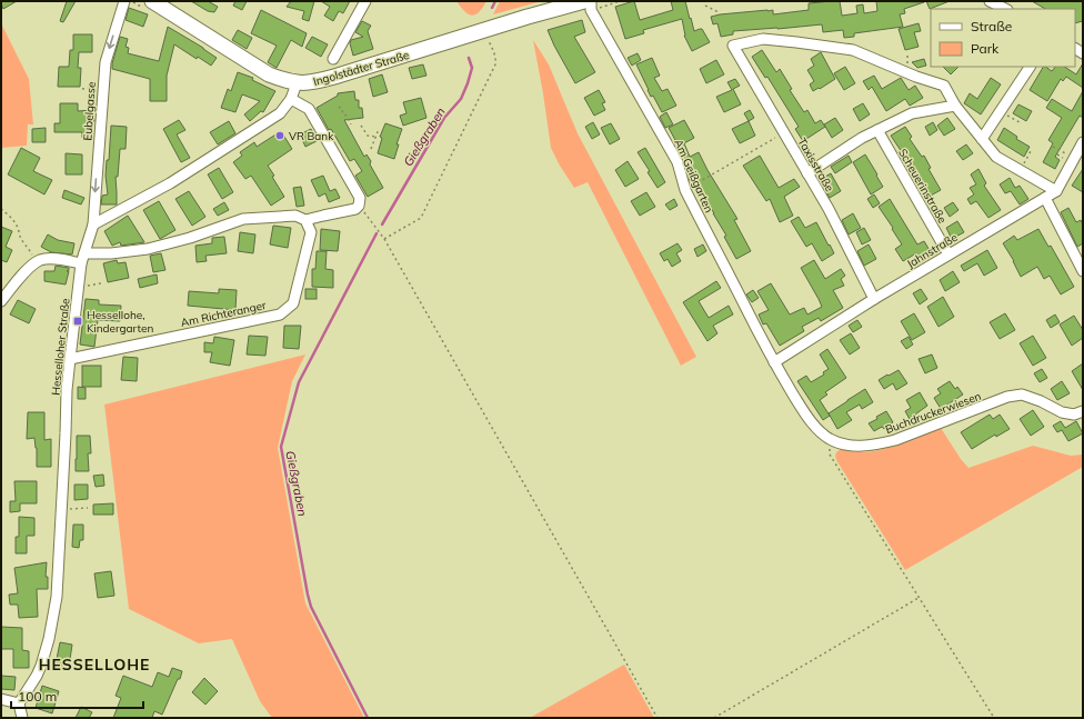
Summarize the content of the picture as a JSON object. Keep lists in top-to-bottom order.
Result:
{
  "streets": {
    "main road": ["Ingolstädter Straße"],
    "street": [
      "Eubelgasse",
      "Taxisstraße",
      "Am Geißgarten",
      "Scheuerinstraße",
      "Jahnstraße",
      "Am Richteranger",
      "Hesselloher Straße",
      "Buchdruckerwiesen"
    ]
  },
  "crossings": [
    ["Ingolstädter Straße", "Am Geißgarten"],
    ["Eubelgasse", "Hesselloher Straße"],
    ["Taxisstraße", "Jahnstraße"],
    ["Am Geißgarten", "Jahnstraße"],
    ["Am Geißgarten", "Buchdruckerwiesen"],
    ["Scheuerinstraße", "Jahnstraße"],
    ["Jahnstraße", "Buchdruckerwiesen"],
    ["Am Richteranger", "Hesselloher Straße"]
  ],
  "one_way": ["Eubelgasse"],
  "districts": ["HESSELLOHE"],
  "water": ["Gießgraben"],
  "places": {
    "other": ["VR Bank"],
    "transit": ["Hessellohe, Kindergarten"]
  },
  "legend": ["Straße", "Park"],
  "scale_bar": "100 m"
}
